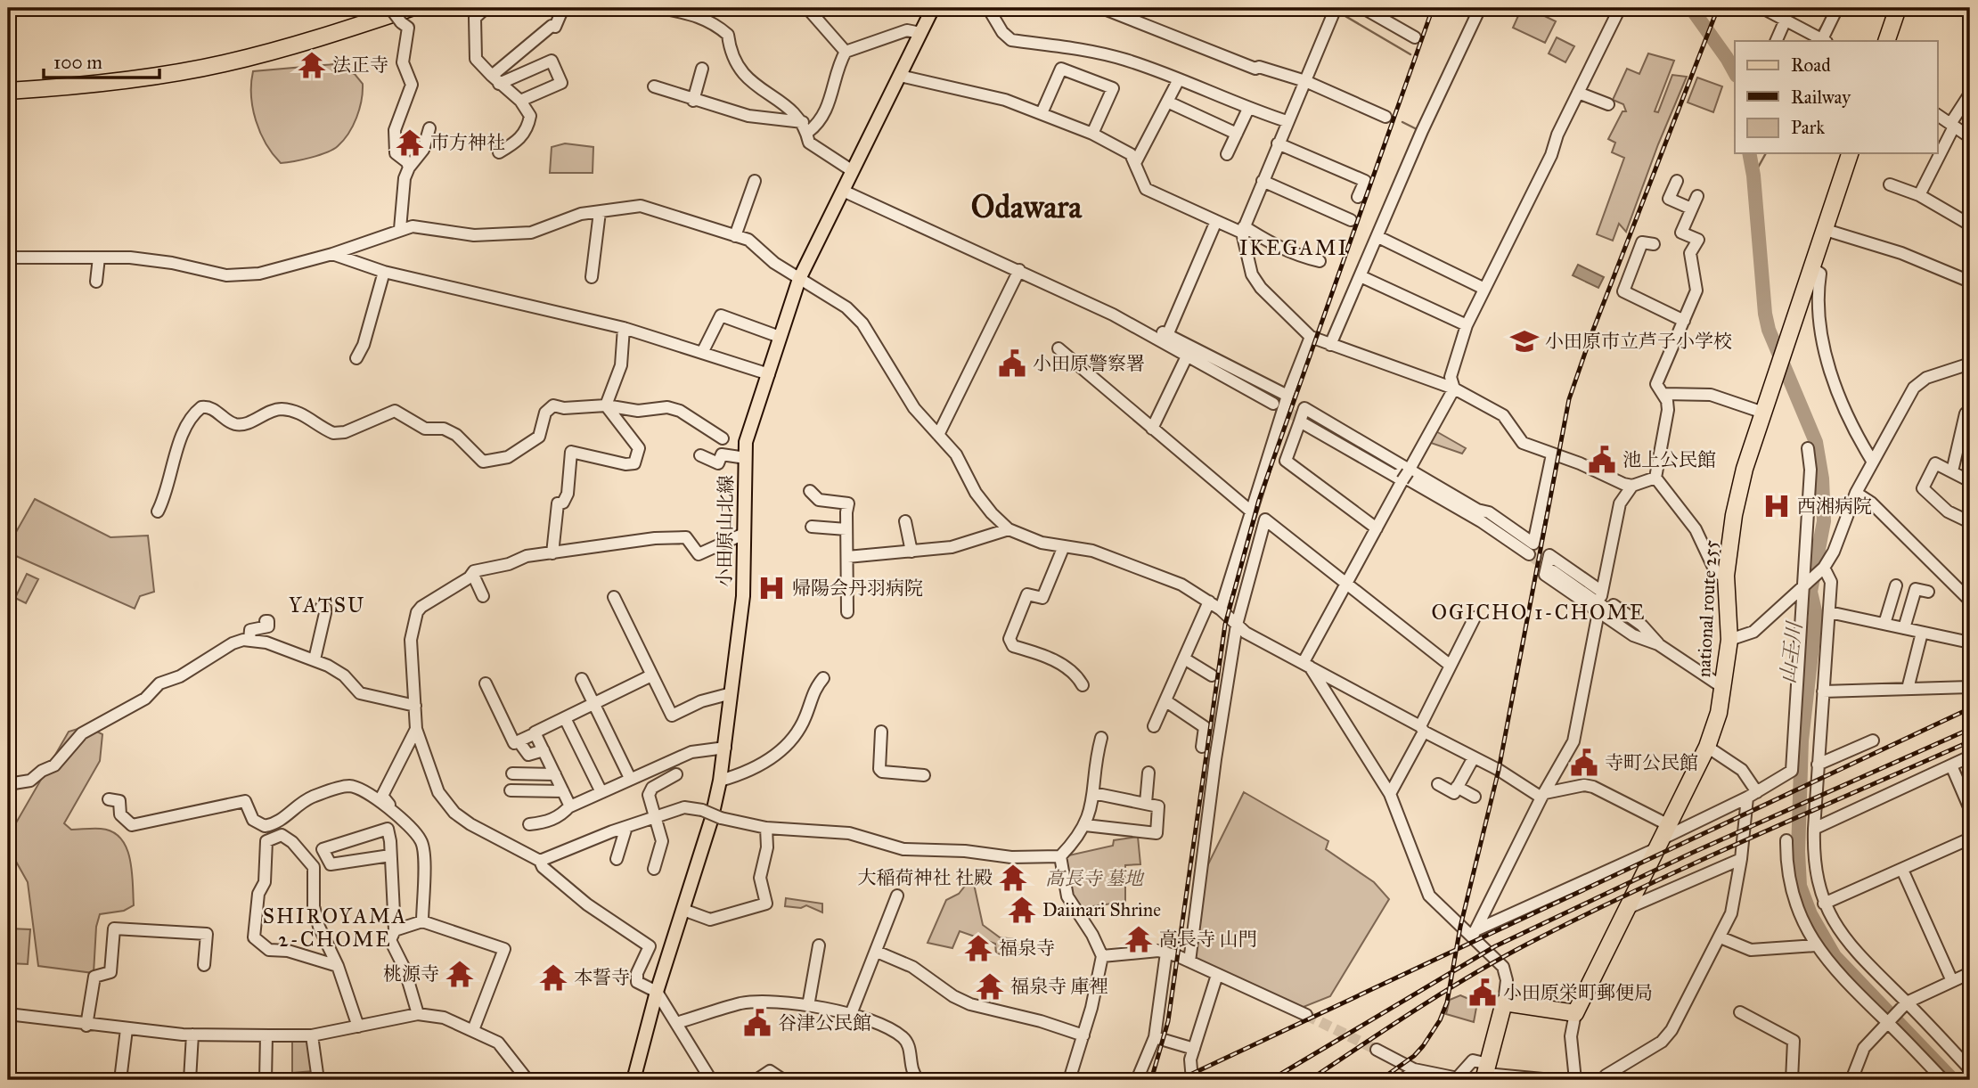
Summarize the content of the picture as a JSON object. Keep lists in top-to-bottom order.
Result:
{
  "streets": {
    "highway": ["national route 255"],
    "main road": ["小田原山北線"]
  },
  "districts": [
    "Odawara",
    "IKEGAMI",
    "YATSU",
    "OGICHO 1-CHOME",
    "SHIROYAMA 2-CHOME"
  ],
  "water": ["山王川"],
  "parks": ["高長寺 墓地"],
  "places": {
    "temple": [
      "法正寺",
      "市方神社",
      "大稲荷神社 社殿",
      "Daiinari Shrine",
      "高長寺 山門",
      "福泉寺",
      "桃源寺",
      "本誓寺",
      "福泉寺 庫裡"
    ],
    "school or university": ["小田原市立芦子小学校"],
    "public building": [
      "小田原警察署",
      "池上公民館",
      "寺町公民館",
      "小田原栄町郵便局",
      "谷津公民館"
    ],
    "hospital": ["西湘病院", "帰陽会丹羽病院"]
  },
  "legend": ["Road", "Railway", "Park"],
  "scale_bar": "100 m"
}
